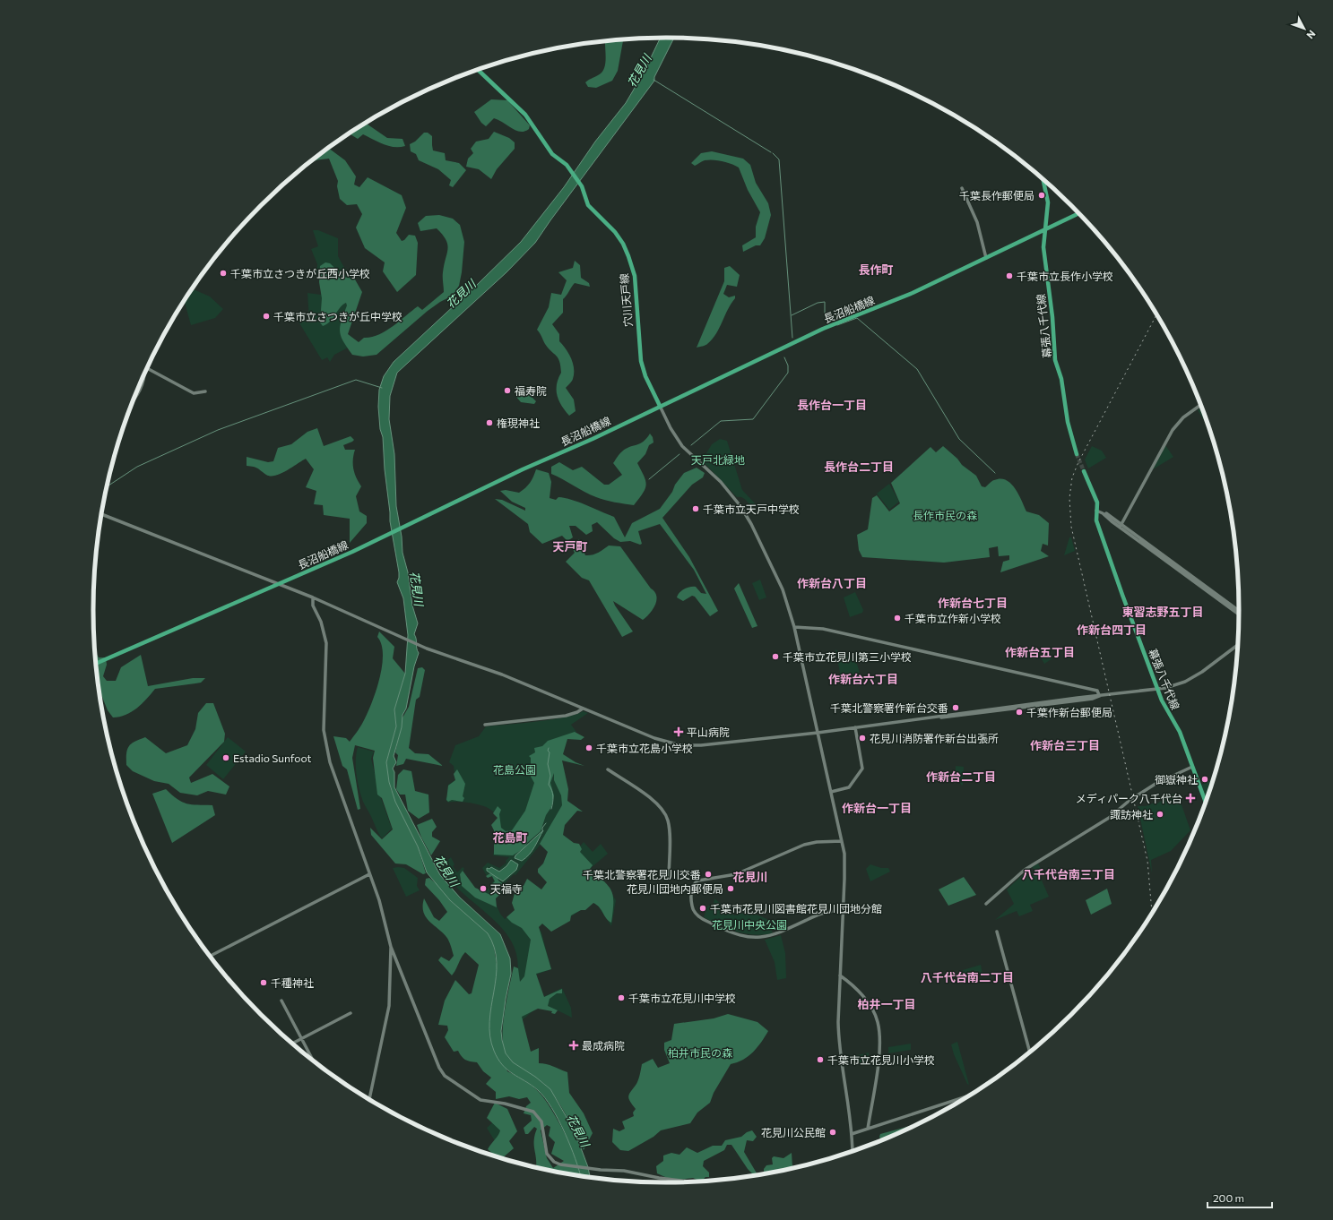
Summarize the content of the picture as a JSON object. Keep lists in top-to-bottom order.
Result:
{
  "streets": {
    "main road": ["穴川天戸線", "長沼船橋線", "幕張八千代線"]
  },
  "crossings": [
    ["穴川天戸線", "長沼船橋線"],
    ["長沼船橋線", "幕張八千代線"]
  ],
  "districts": [
    "長作町",
    "長作台一丁目",
    "長作台二丁目",
    "天戸町",
    "作新台八丁目",
    "作新台七丁目",
    "東習志野五丁目",
    "作新台四丁目",
    "作新台五丁目",
    "作新台六丁目",
    "作新台三丁目",
    "作新台二丁目",
    "作新台一丁目",
    "花島町",
    "八千代台南三丁目",
    "花見川",
    "八千代台南二丁目",
    "柏井一丁目"
  ],
  "water": ["花見川"],
  "parks": [
    "天戸北緑地",
    "長作市民の森",
    "花島公園",
    "花見川中央公園",
    "柏井市民の森"
  ],
  "places": {
    "other": [
      "千葉長作郵便局",
      "千葉市立さつきが丘西小学校",
      "千葉市立長作小学校",
      "千葉市立さつきが丘中学校",
      "福寿院",
      "権現神社",
      "千葉市立天戸中学校",
      "千葉市立作新小学校",
      "千葉市立花見川第三小学校",
      "千葉北警察署作新台交番",
      "千葉作新台郵便局",
      "花見川消防署作新台出張所",
      "千葉市立花島小学校",
      "Estadio Sunfoot",
      "御嶽神社",
      "諏訪神社",
      "千葉北警察署花見川交番",
      "天福寺",
      "花見川団地内郵便局",
      "千葉市花見川図書館花見川団地分館",
      "千種神社",
      "千葉市立花見川中学校",
      "千葉市立花見川小学校",
      "花見川公民館"
    ],
    "health": ["平山病院", "メディパーク八千代台", "最成病院"]
  },
  "scale_bar": "200 m",
  "north": "bottom right"
}
